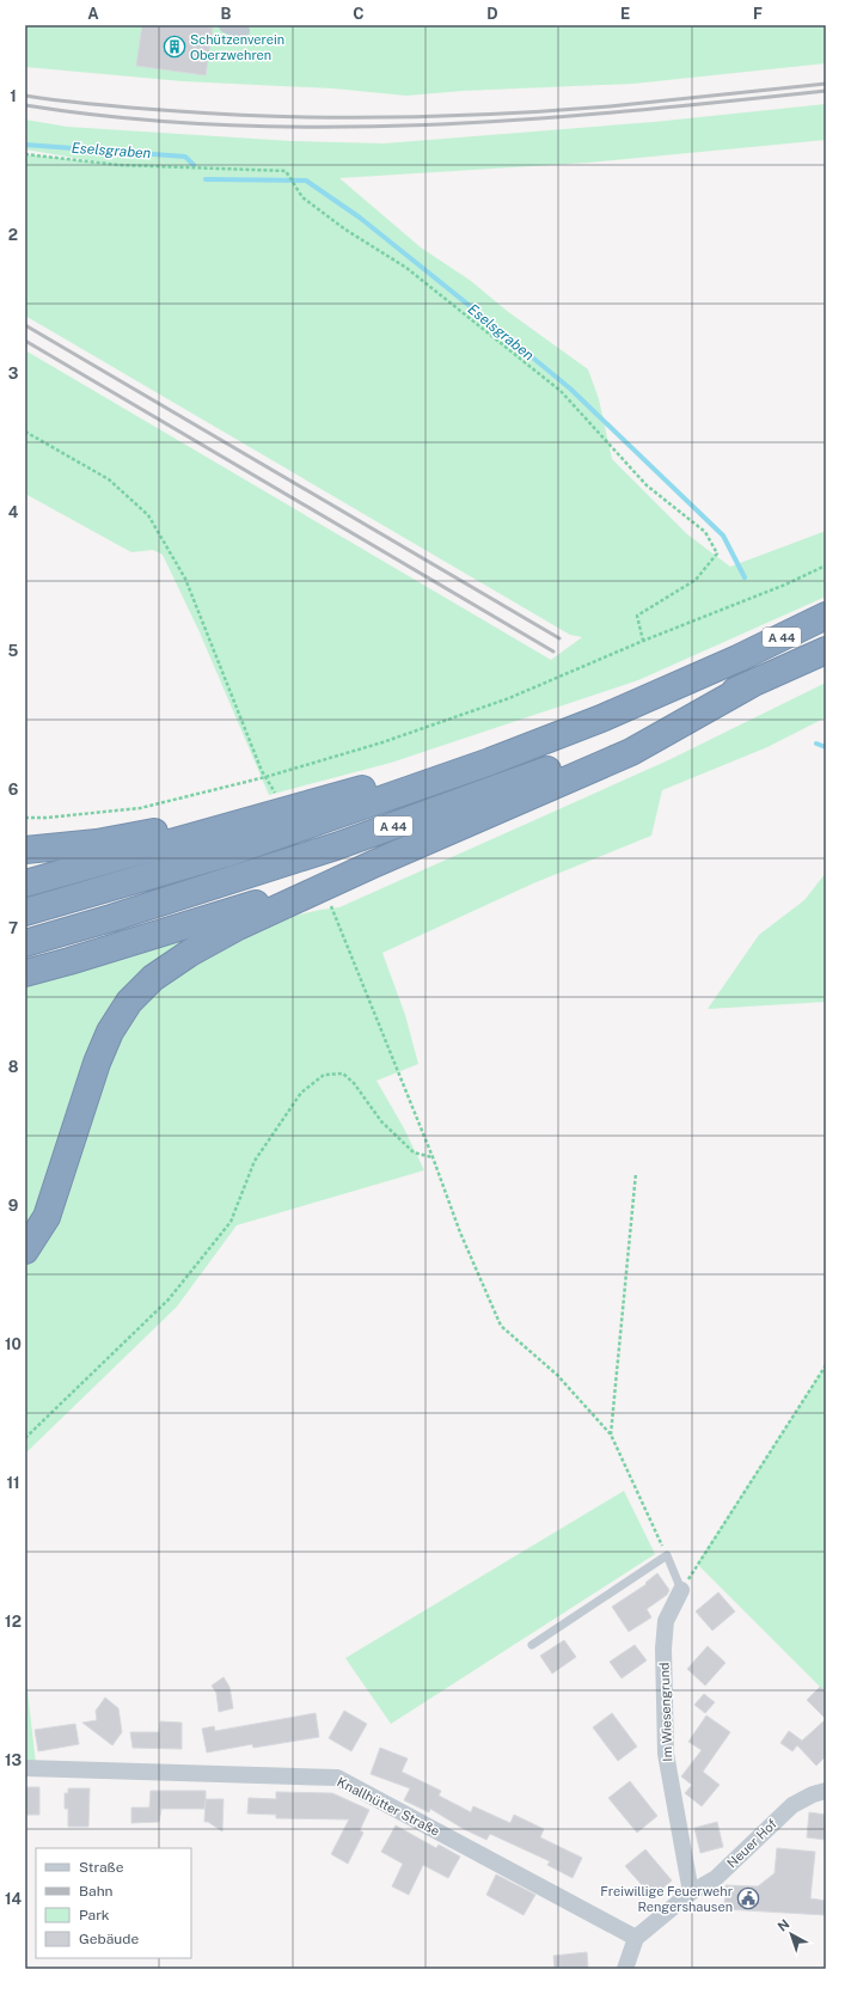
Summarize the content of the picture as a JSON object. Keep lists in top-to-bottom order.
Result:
{
  "streets": {
    "highway": ["A 44"],
    "street": ["Im Wiesengrund", "Knallhütter Straße", "Neuer Hof"]
  },
  "crossings": [
    ["Im Wiesengrund", "Neuer Hof"],
    ["Knallhütter Straße", "Neuer Hof"]
  ],
  "water": ["Eselsgraben"],
  "places": {
    "building": ["Schützenverein Oberzwehren"],
    "public building": ["Freiwillige Feuerwehr Rengershausen"]
  },
  "legend": [
    "Straße",
    "Bahn",
    "Park",
    "Gebäude"
  ],
  "north": "top left",
  "grid": {
    "columns": [
      "A",
      "B",
      "C",
      "D",
      "E",
      "F"
    ],
    "rows": [
      "1",
      "2",
      "3",
      "4",
      "5",
      "6",
      "7",
      "8",
      "9",
      "10",
      "11",
      "12",
      "13",
      "14"
    ]
  }
}
